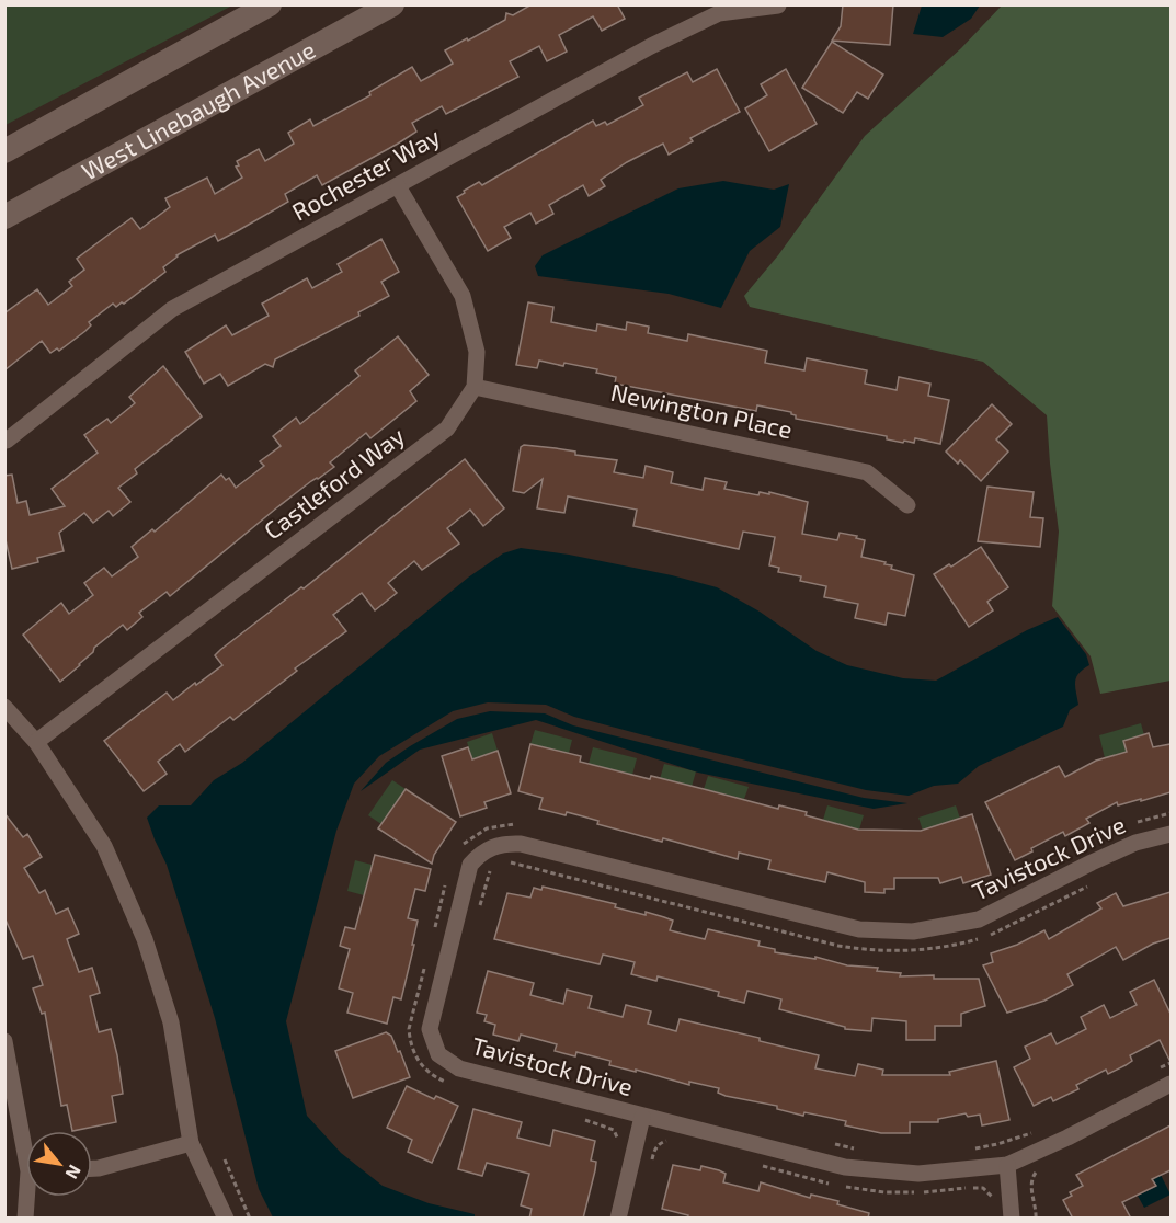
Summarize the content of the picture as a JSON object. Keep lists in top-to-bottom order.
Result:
{
  "streets": {
    "main road": ["West Linebaugh Avenue"],
    "street": [
      "Rochester Way",
      "Newington Place",
      "Castleford Way",
      "Tavistock Drive"
    ]
  },
  "crossings": [
    ["Rochester Way", "Castleford Way"],
    ["Newington Place", "Castleford Way"]
  ],
  "north": "bottom right"
}
